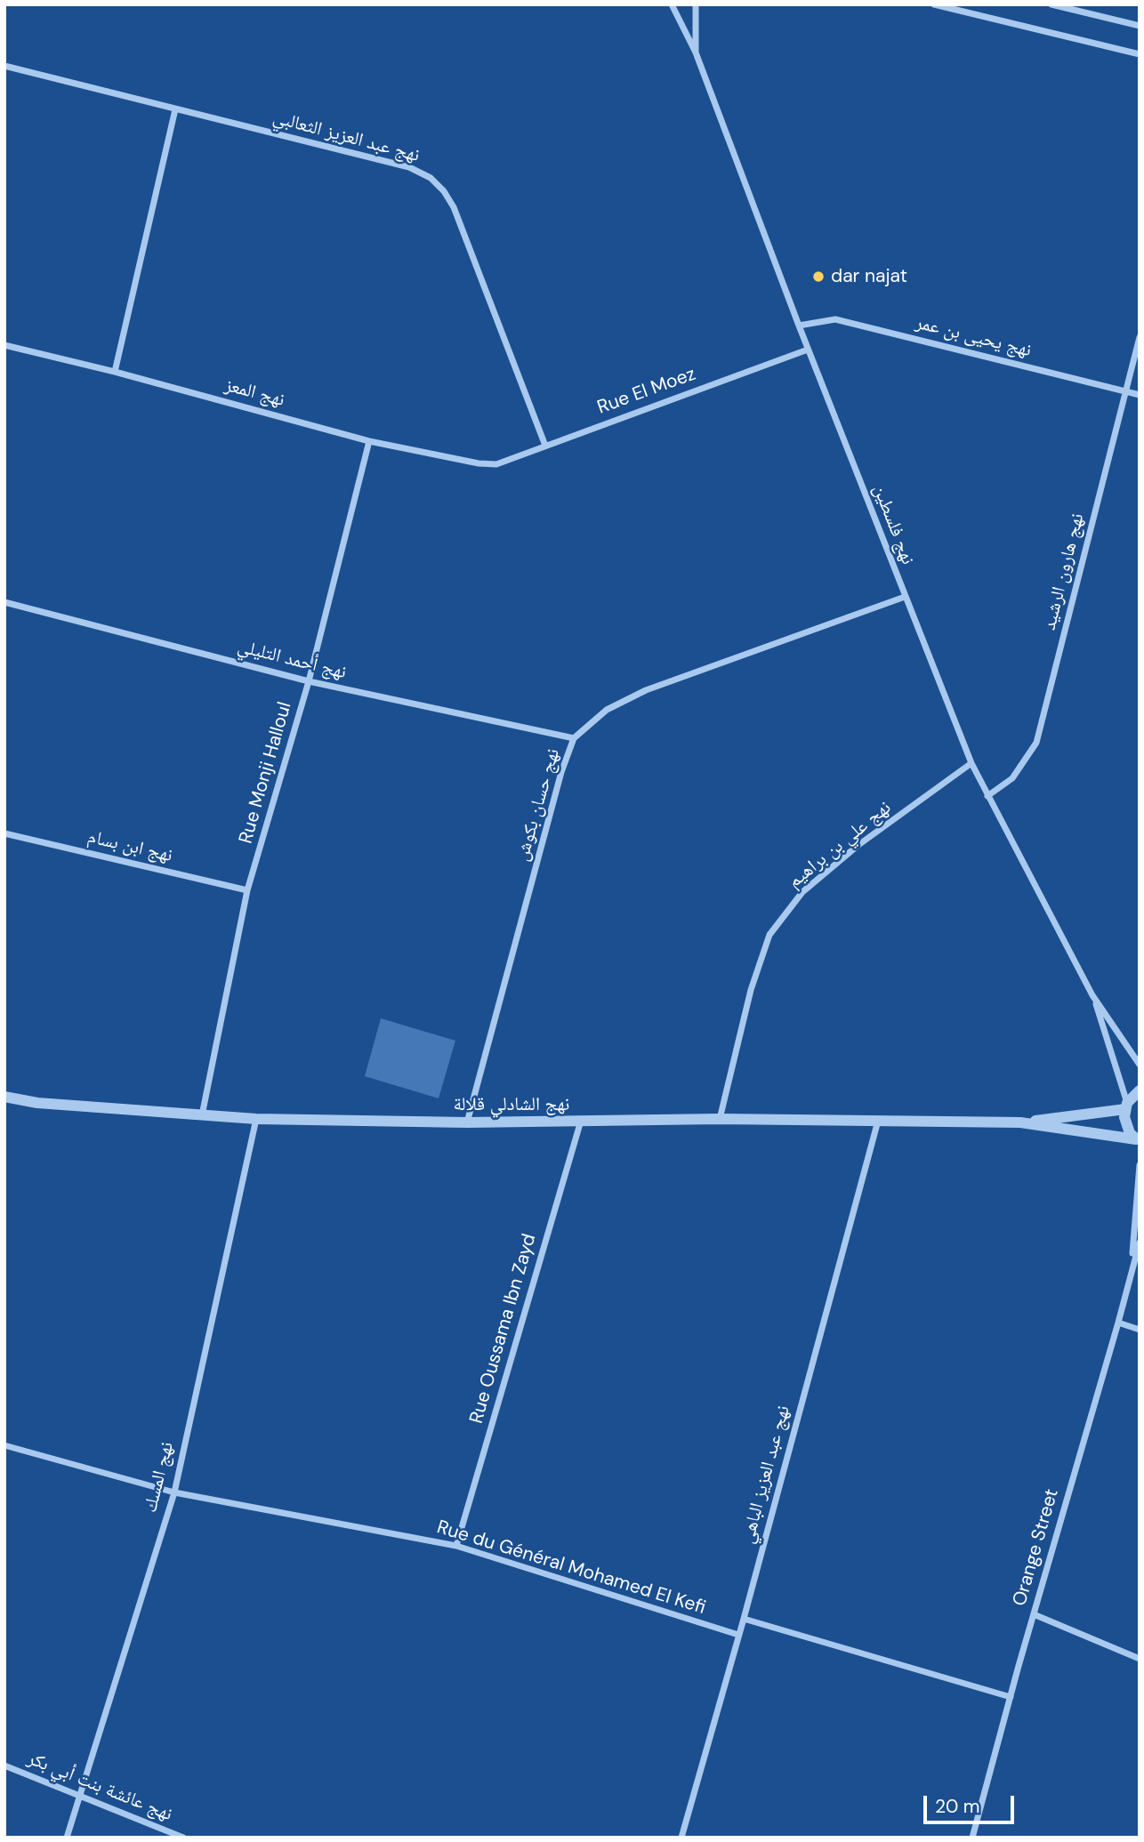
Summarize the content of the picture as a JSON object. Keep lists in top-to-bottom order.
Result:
{
  "streets": {
    "street": [
      "نهج عبد العزيز الثعالبي",
      "نهج يحيى بن عمر",
      "Rue El Moez",
      "نهج المعز",
      "نهج فلسطين",
      "نهج هارون الرشيد",
      "نهج أحمد التليلي",
      "Rue Monji Halloul",
      "نهج حسان بكوش",
      "نهج علي بن براهيم",
      "نهج ابن بسام",
      "نهج الشادلي قلالة",
      "Rue Oussama Ibn Zayd",
      "نهج عبد العزيز الباهي",
      "نهج المسك",
      "Orange Street",
      "Rue du Général Mohamed El Kefi",
      "نهج عائشة بنت أبي بكر"
    ]
  },
  "crossings": [
    ["نهج عبد العزيز الثعالبي", "Rue El Moez"],
    ["نهج يحيى بن عمر", "نهج فلسطين"],
    ["نهج يحيى بن عمر", "نهج هارون الرشيد"],
    ["Rue El Moez", "نهج المعز"],
    ["Rue El Moez", "نهج فلسطين"],
    ["نهج المعز", "Rue Monji Halloul"],
    ["نهج فلسطين", "نهج هارون الرشيد"],
    ["نهج فلسطين", "نهج حسان بكوش"],
    ["نهج فلسطين", "نهج علي بن براهيم"],
    ["نهج أحمد التليلي", "Rue Monji Halloul"],
    ["نهج أحمد التليلي", "نهج حسان بكوش"],
    ["Rue Monji Halloul", "نهج ابن بسام"],
    ["Rue Monji Halloul", "نهج الشادلي قلالة"],
    ["نهج حسان بكوش", "نهج الشادلي قلالة"],
    ["نهج علي بن براهيم", "نهج الشادلي قلالة"],
    ["نهج الشادلي قلالة", "Rue Oussama Ibn Zayd"],
    ["نهج الشادلي قلالة", "نهج عبد العزيز الباهي"],
    ["نهج الشادلي قلالة", "نهج المسك"],
    ["Rue Oussama Ibn Zayd", "Rue du Général Mohamed El Kefi"],
    ["نهج عبد العزيز الباهي", "Rue du Général Mohamed El Kefi"],
    ["نهج المسك", "Rue du Général Mohamed El Kefi"],
    ["نهج المسك", "نهج عائشة بنت أبي بكر"]
  ],
  "places": ["dar najat"],
  "scale_bar": "20 m"
}
